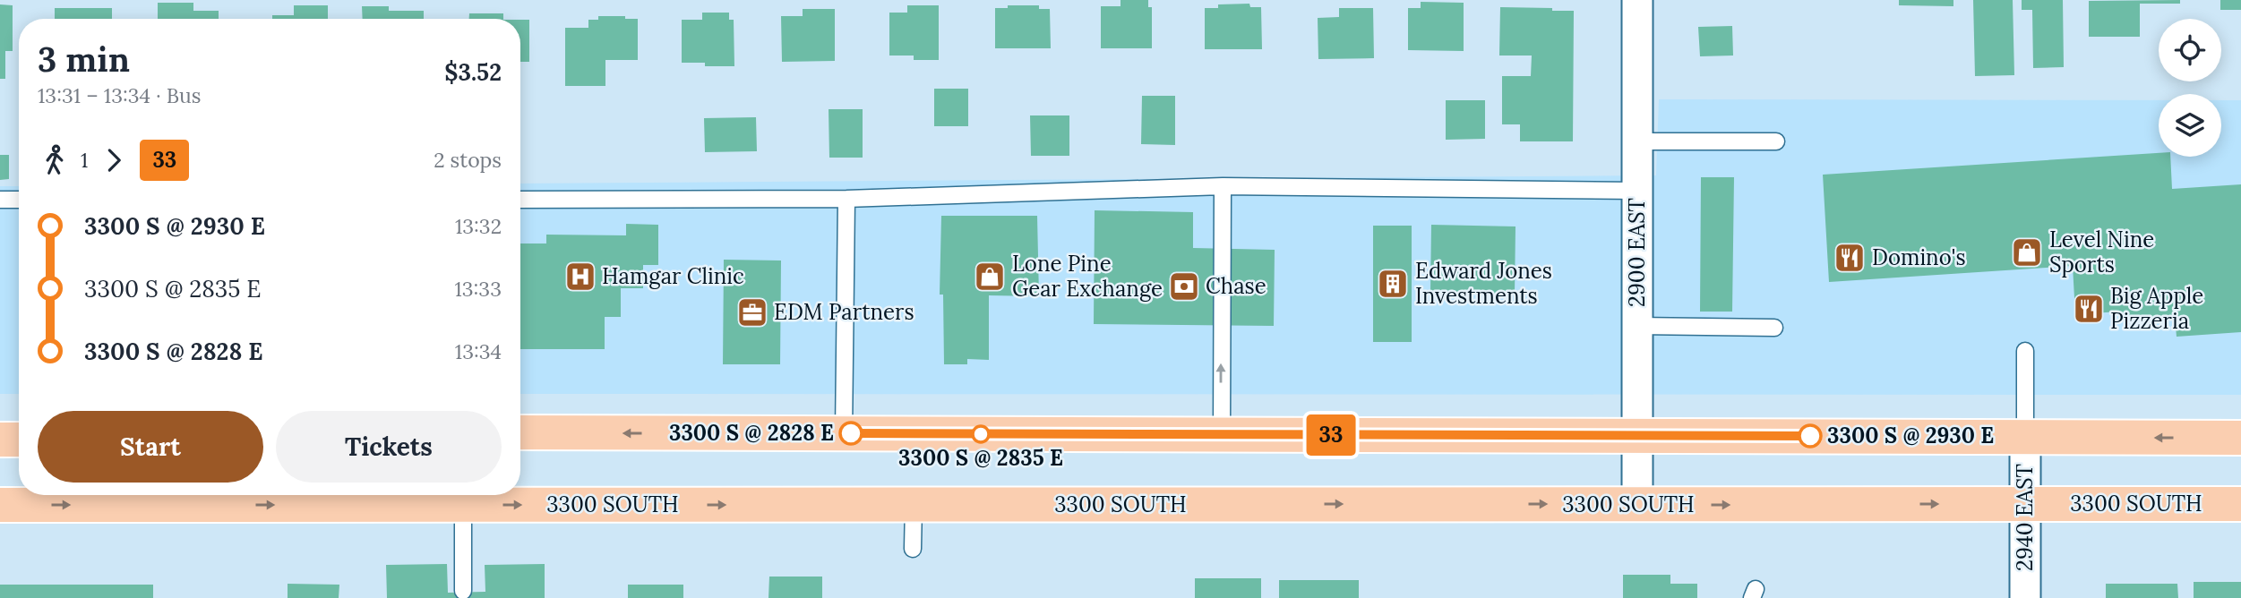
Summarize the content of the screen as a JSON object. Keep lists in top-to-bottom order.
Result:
{
  "streets": {
    "main road": ["3300 SOUTH"],
    "street": ["2900 EAST", "2940 EAST"]
  },
  "crossings": [
    ["2900 EAST", "3300 SOUTH"],
    ["3300 SOUTH", "2940 EAST"]
  ],
  "places": {
    "shop": ["Level Nine Sports", "Lone Pine Gear Exchange"],
    "restaurant": ["Domino's", "Big Apple Pizzeria"],
    "hospital": ["Hamgar Clinic"],
    "building": ["Edward Jones Investments"],
    "bank": ["Chase"],
    "office": ["EDM Partners"],
    "other": ["3300 S @ 2828 E", "3300 S @ 2835 E", "3300 S @ 2930 E"]
  },
  "lines": ["bus line 33"],
  "page": {
    "on_map": "33",
    "heading": ["3 min", "13:31 – 13:34 · Bus", "$3.52"],
    "legs": ["1", "33", "2 stops"],
    "list": [
      {
        "name": "3300 S @ 2930 E",
        "value": "13:32"
      },
      {
        "name": "3300 S @ 2835 E",
        "value": "13:33"
      },
      {
        "name": "3300 S @ 2828 E",
        "value": "13:34"
      }
    ],
    "buttons": ["Start", "Tickets"]
  }
}
